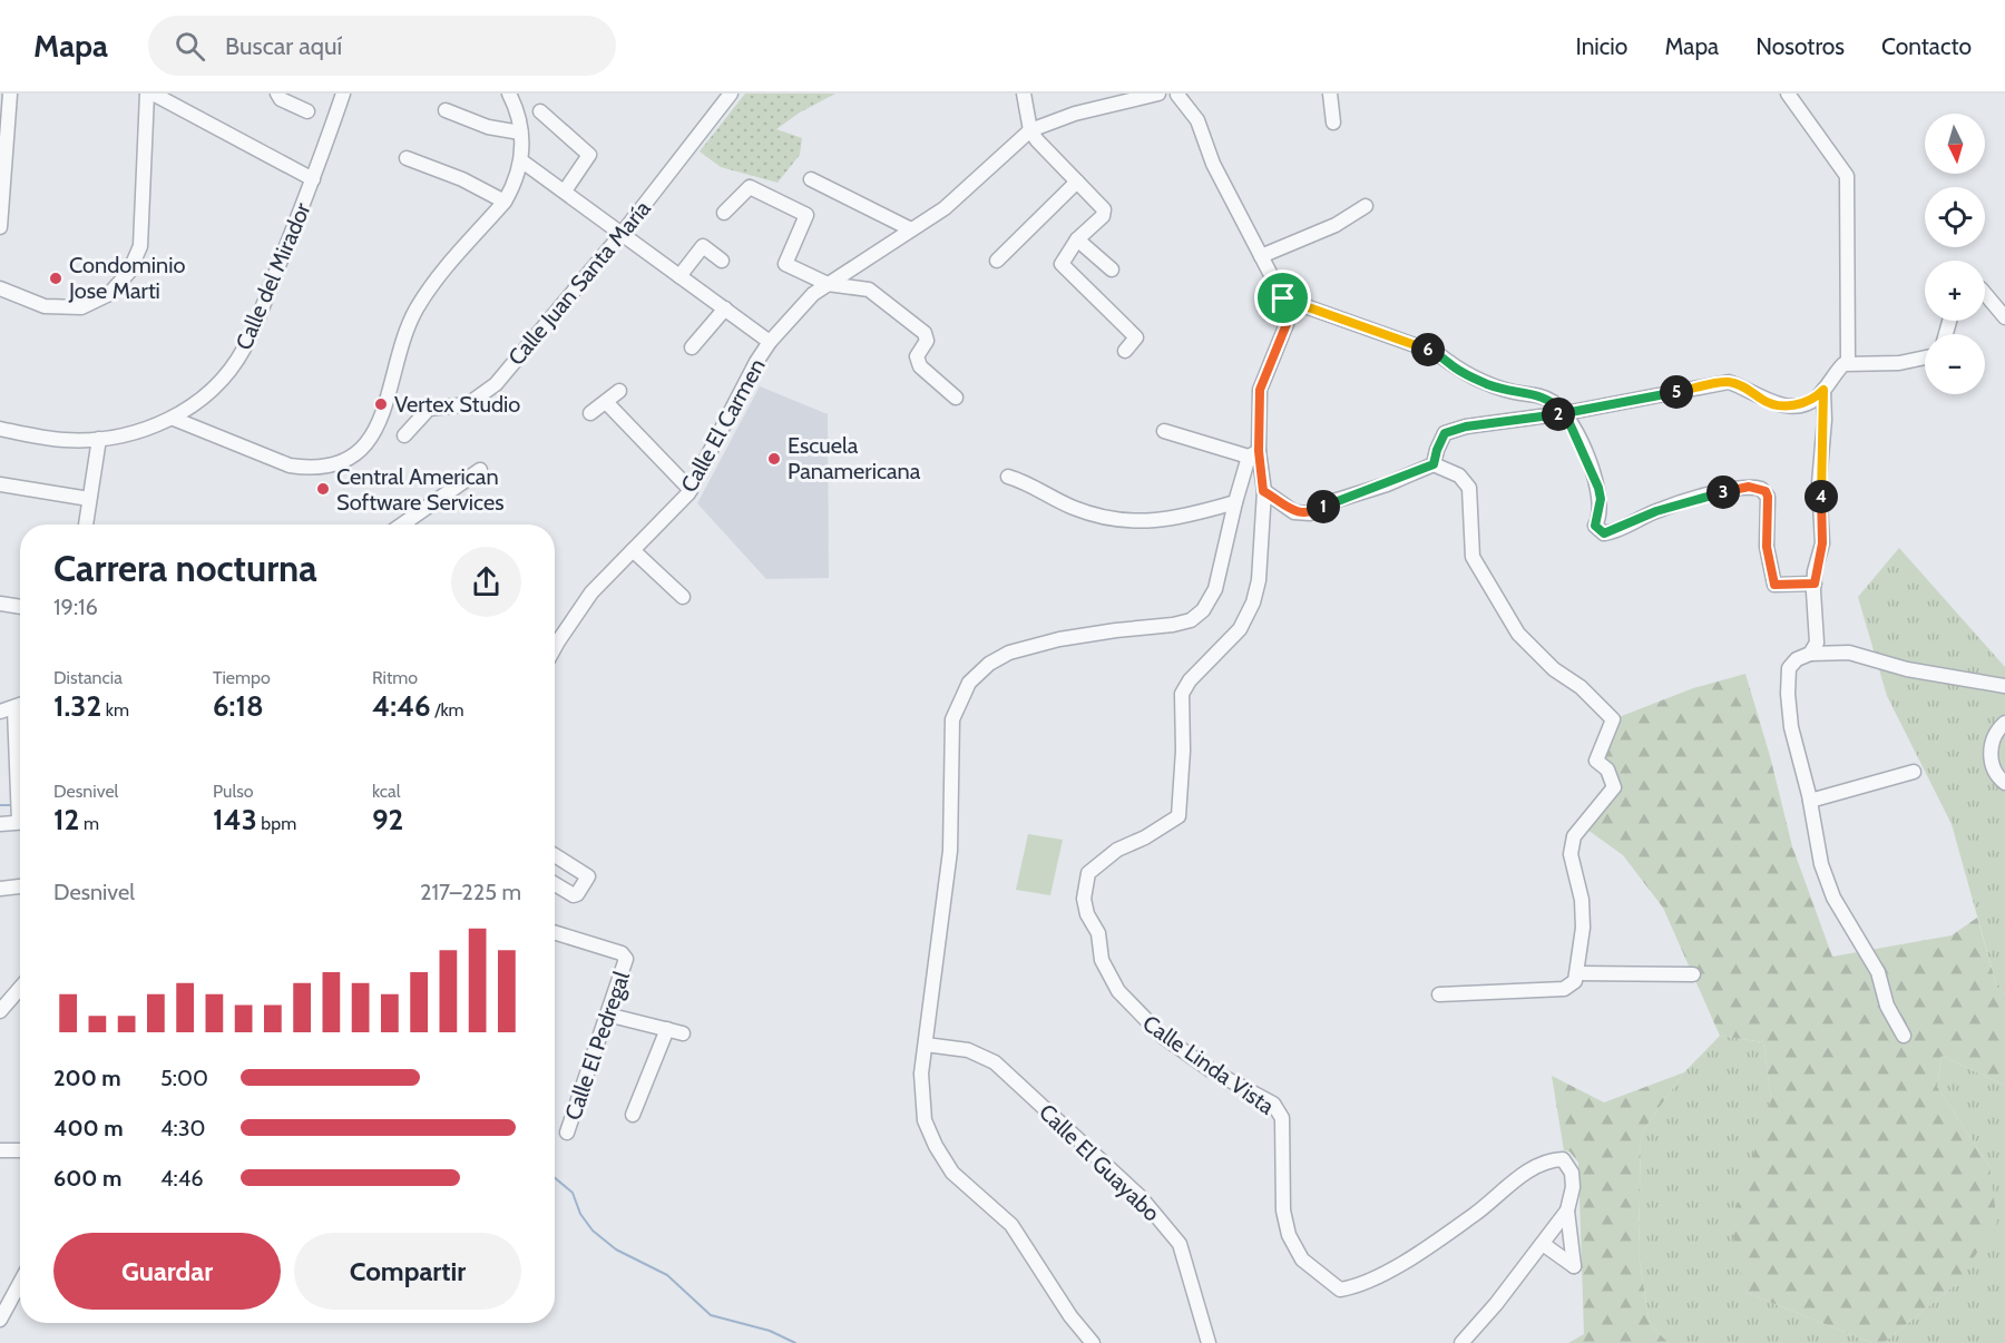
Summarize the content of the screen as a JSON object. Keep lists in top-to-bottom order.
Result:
{
  "streets": {
    "street": [
      "Calle del Mirador",
      "Calle Juan Santa María",
      "Calle El Carmen",
      "Calle El Pedregal",
      "Calle Linda Vista",
      "Calle El Guayabo"
    ]
  },
  "places": [
    "Condominio Jose Marti",
    "Vertex Studio",
    "Escuela Panamericana",
    "Central American Software Services"
  ],
  "north": "bottom",
  "page": {
    "header": "Mapa",
    "search": "Buscar aquí",
    "nav": [
      "Inicio",
      "Mapa",
      "Nosotros",
      "Contacto"
    ],
    "map_buttons": ["+", "−"],
    "pins": [
      "6",
      "5",
      "2",
      "3",
      "4",
      "1"
    ],
    "heading": ["Carrera nocturna", "19:16"],
    "stats": [
      ["Distancia", "1.32 km"],
      ["Tiempo", "6:18"],
      ["Ritmo", "4:46 /km"],
      ["Desnivel", "12 m"],
      ["Pulso", "143 bpm"],
      ["kcal", "92"]
    ],
    "chart": ["Desnivel", "217–225 m"],
    "list": [
      {
        "name": "200 m",
        "note": "5:00"
      },
      {
        "name": "400 m",
        "note": "4:30"
      },
      {
        "name": "600 m",
        "note": "4:46"
      }
    ],
    "buttons": ["Guardar", "Compartir"]
  }
}
